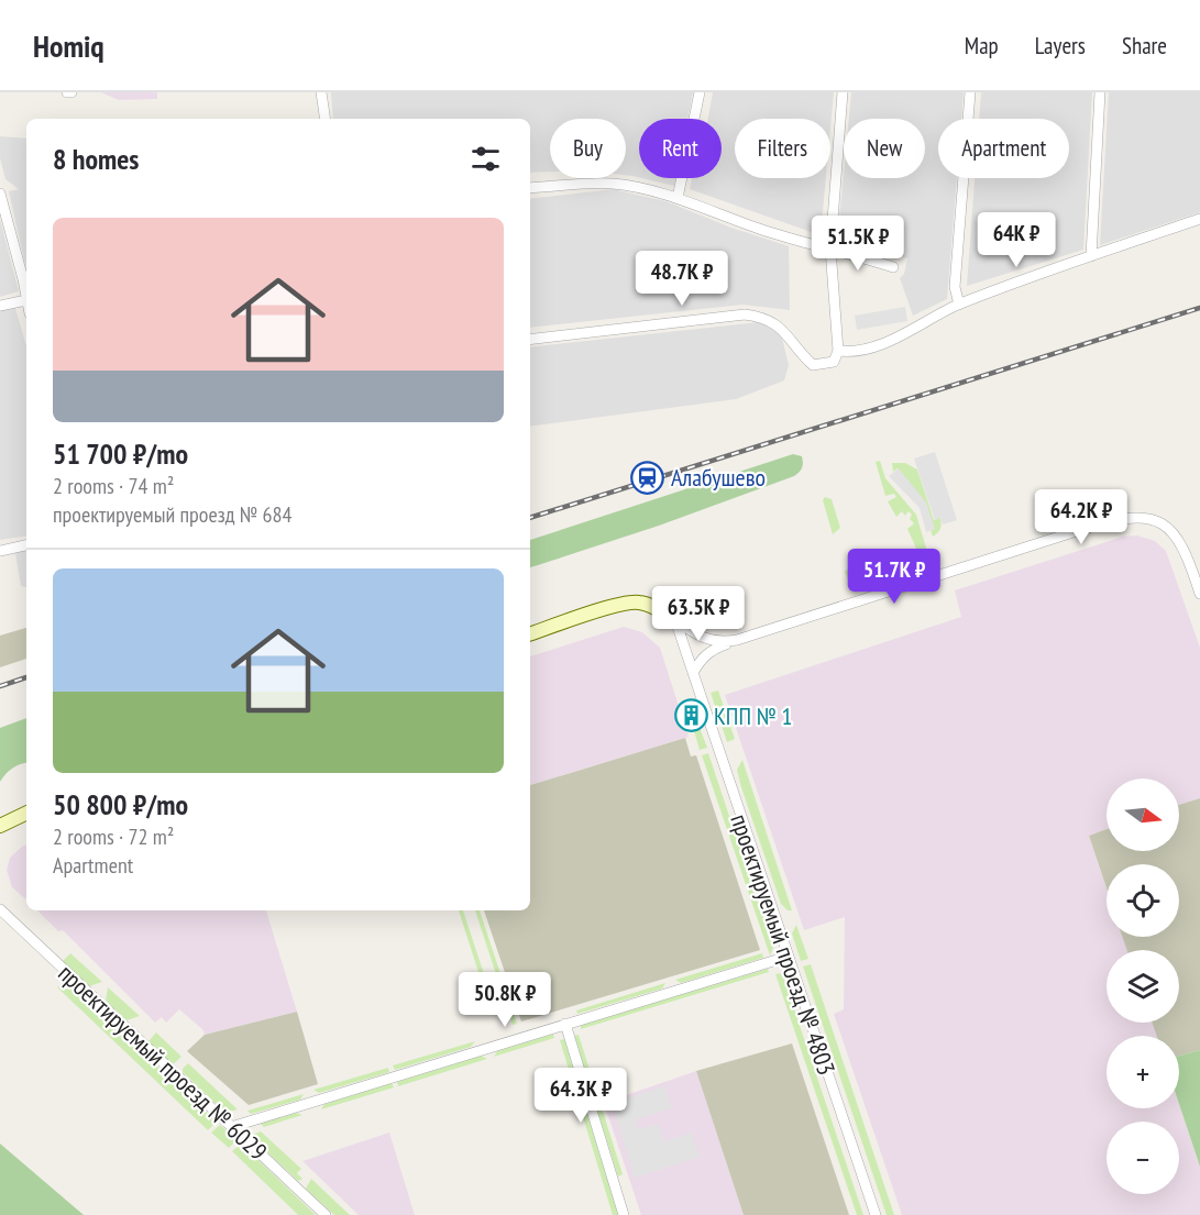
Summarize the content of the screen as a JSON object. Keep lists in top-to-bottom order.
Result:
{
  "streets": {
    "street": ["проектируемый проезд № 4803", "проектируемый проезд № 6029"]
  },
  "places": {
    "station": ["Алабушево"],
    "building": ["КПП № 1"]
  },
  "north": "right",
  "page": {
    "header": "Homiq",
    "nav": ["Map", "Layers", "Share"],
    "chip": [
      "Buy",
      "Rent",
      "Filters",
      "New",
      "Apartment"
    ],
    "heading": "8 homes",
    "list": [
      {
        "name": "51 700 ₽/mo",
        "note": "2 rooms · 74 m² · проектируемый проезд № 684"
      },
      {
        "name": "50 800 ₽/mo",
        "note": "2 rooms · 72 m² · Apartment"
      }
    ],
    "price": [
      "64K ₽",
      "51.5K ₽",
      "48.7K ₽",
      "64.2K ₽",
      "51.7K ₽",
      "63.5K ₽",
      "50.8K ₽",
      "64.3K ₽"
    ],
    "map_buttons": ["+", "−"]
  }
}
